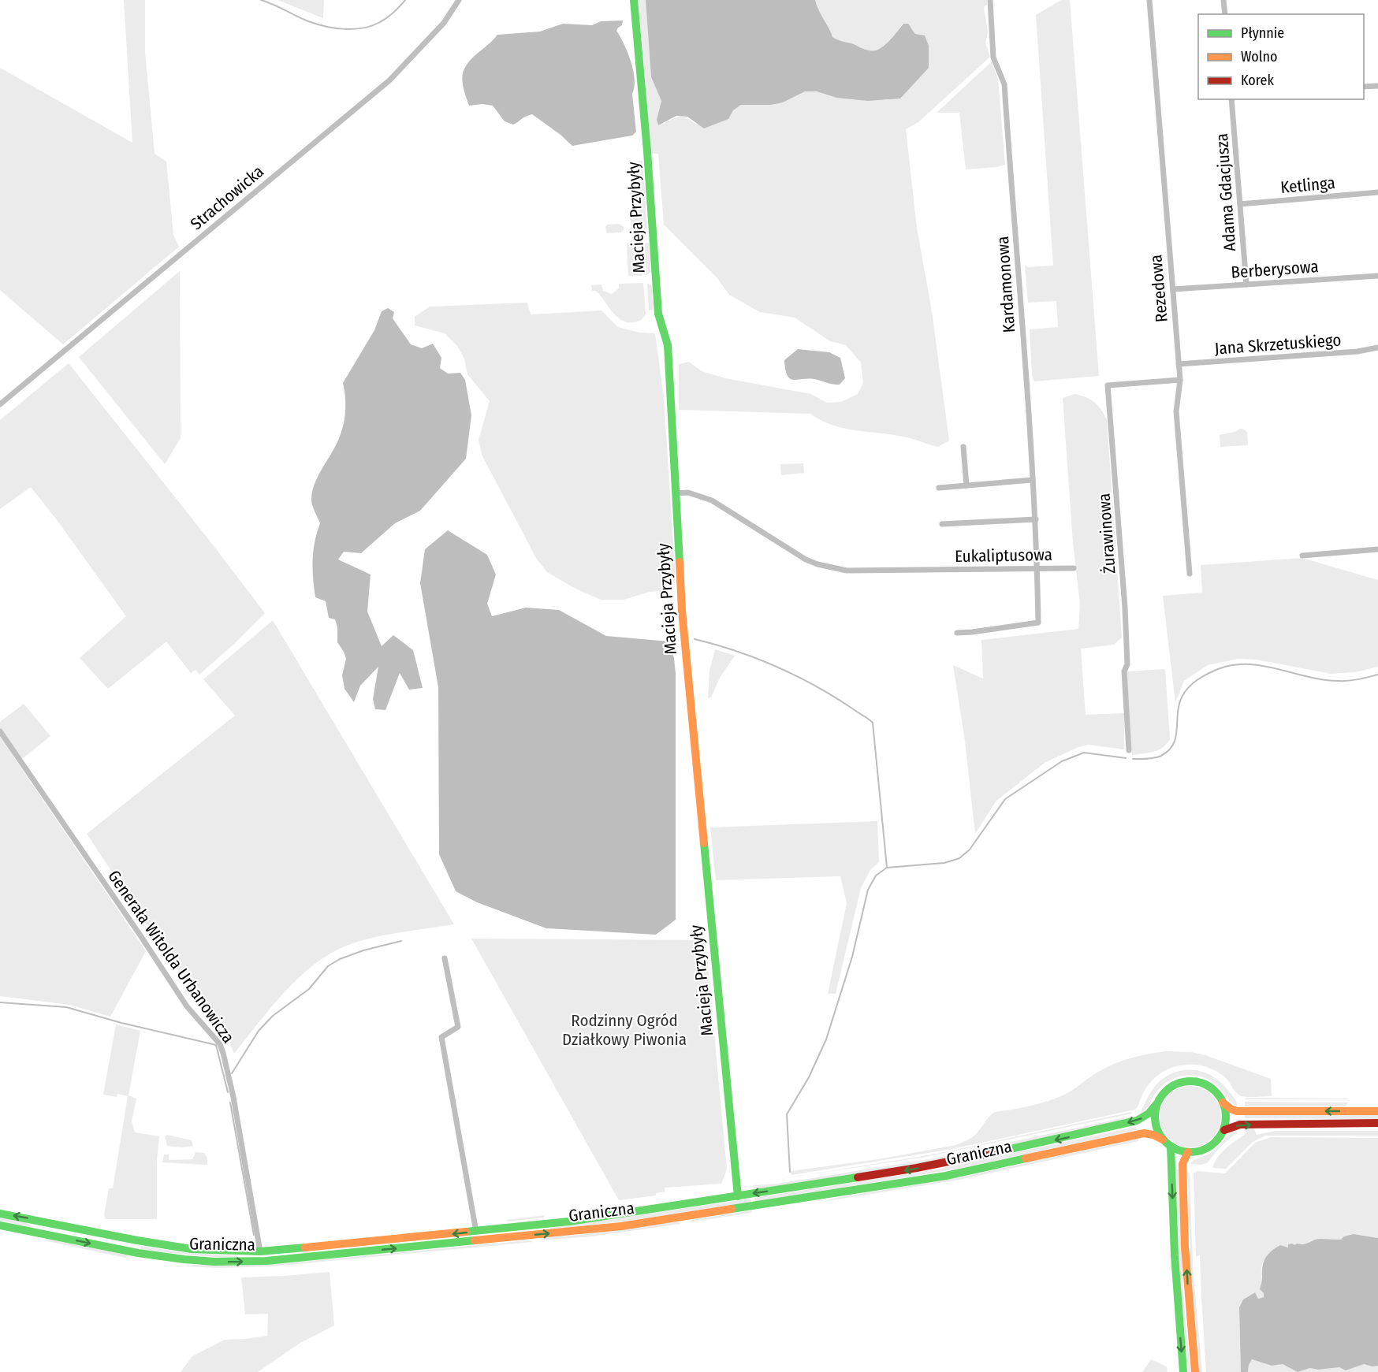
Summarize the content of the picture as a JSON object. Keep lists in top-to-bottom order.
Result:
{
  "streets": {
    "main road": ["Macieja Przybyły", "Graniczna"],
    "street": [
      "Ketlinga",
      "Adama Gdacjusza",
      "Strachowicka",
      "Berberysowa",
      "Kardamonowa",
      "Rezedowa",
      "Jana Skrzetuskiego",
      "Żurawinowa",
      "Eukaliptusowa",
      "Generała Witolda Urbanowicza"
    ]
  },
  "crossings": [
    ["Ketlinga", "Adama Gdacjusza"],
    ["Adama Gdacjusza", "Berberysowa"],
    ["Macieja Przybyły", "Eukaliptusowa"],
    ["Macieja Przybyły", "Graniczna"],
    ["Berberysowa", "Rezedowa"],
    ["Kardamonowa", "Eukaliptusowa"],
    ["Rezedowa", "Jana Skrzetuskiego"],
    ["Rezedowa", "Żurawinowa"],
    ["Generała Witolda Urbanowicza", "Graniczna"]
  ],
  "parks": ["Rodzinny Ogród Działkowy Piwonia"],
  "legend": ["Płynnie", "Wolno", "Korek"]
}
